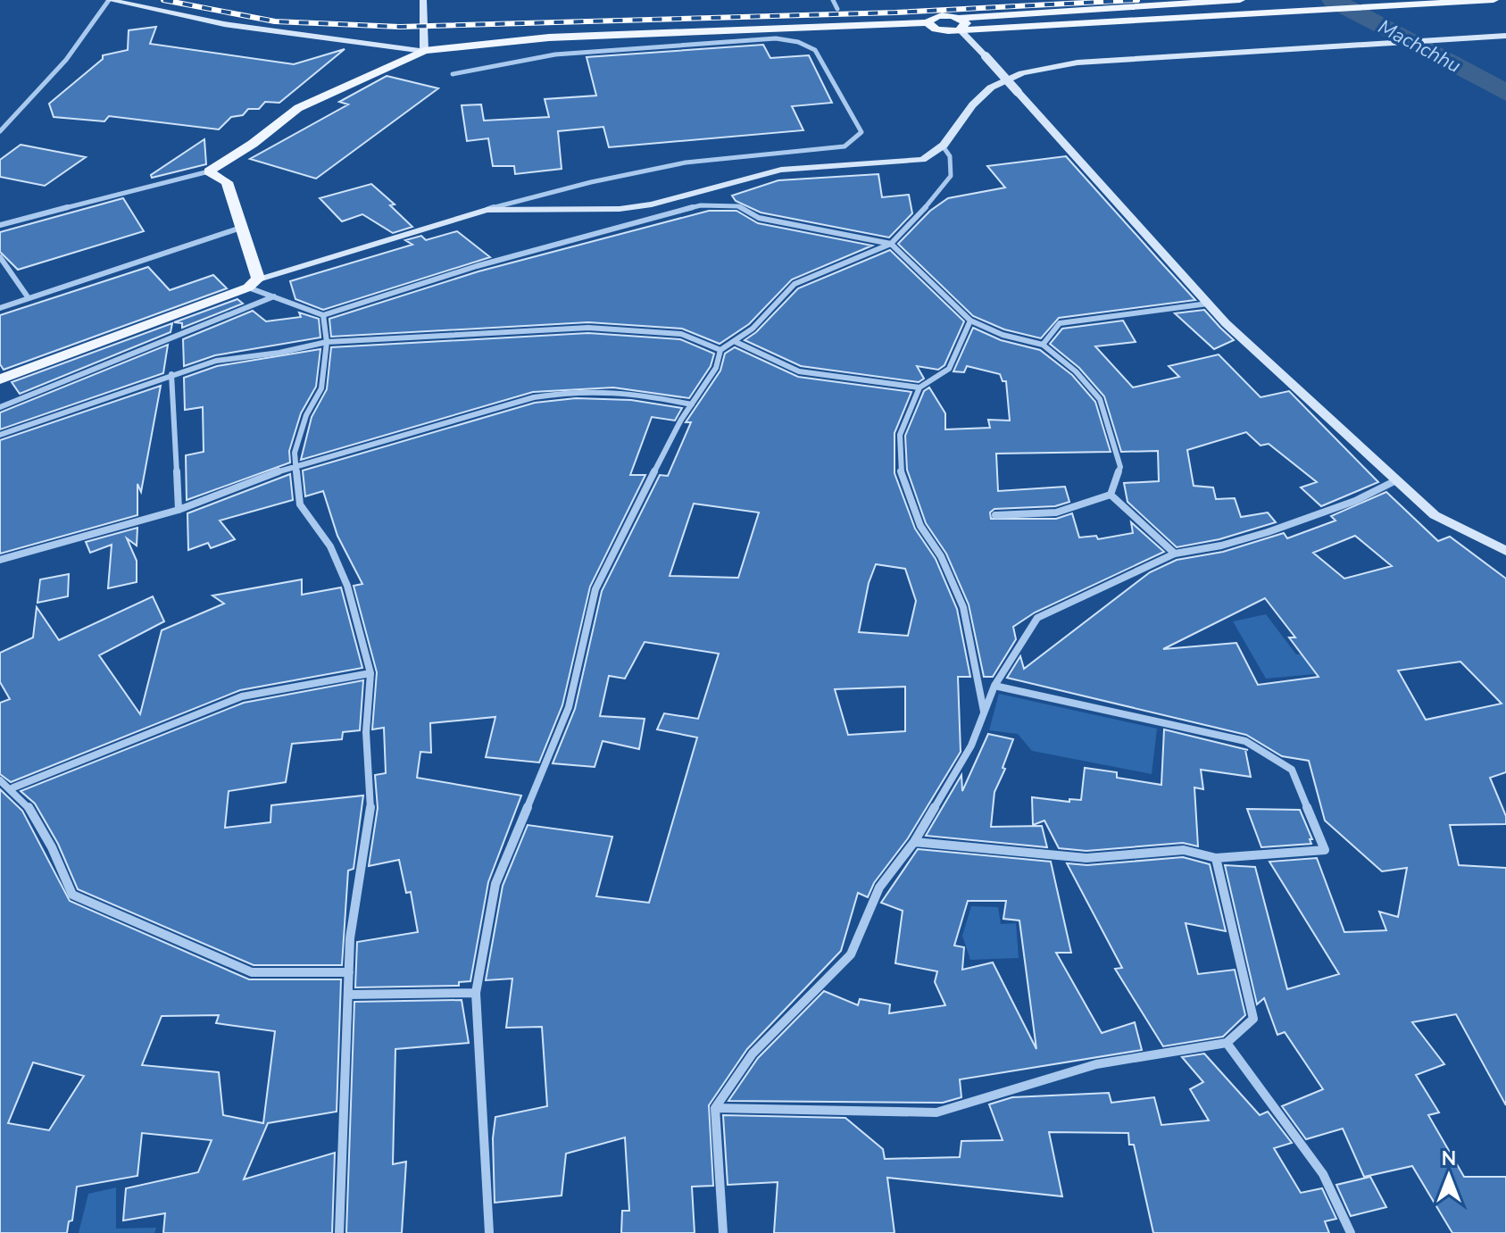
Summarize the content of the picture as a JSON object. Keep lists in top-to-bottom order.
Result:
{
  "water": ["Machchhu"],
  "north": "top"
}
